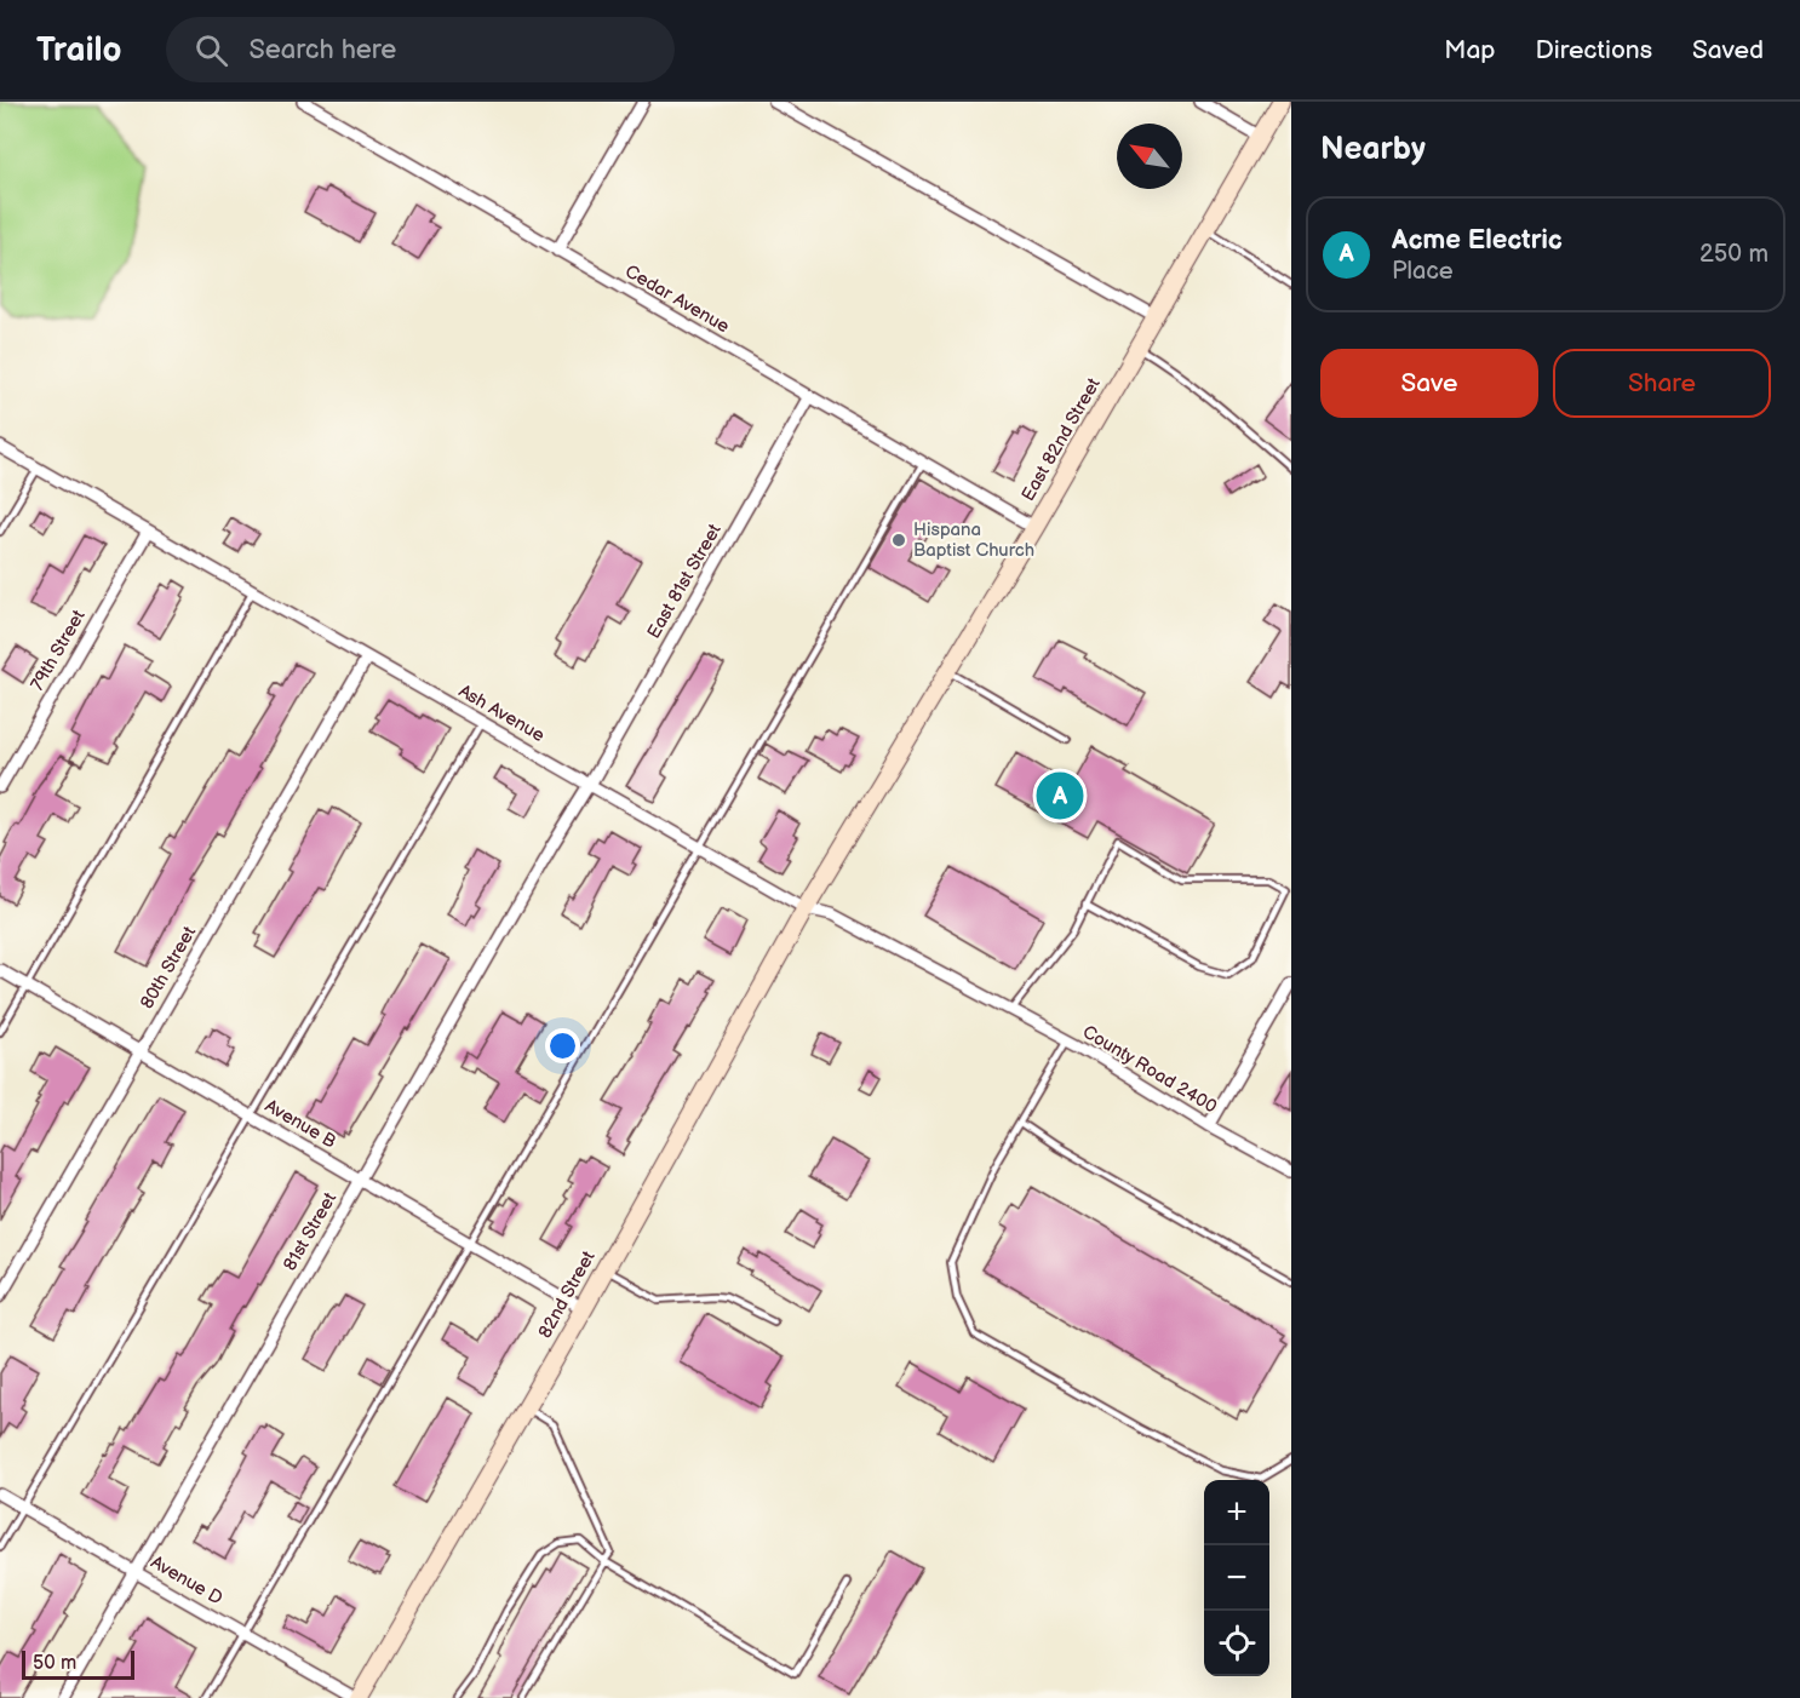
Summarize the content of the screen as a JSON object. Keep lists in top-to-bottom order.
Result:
{
  "streets": {
    "street": [
      "Cedar Avenue",
      "East 82nd Street",
      "East 81st Street",
      "79th Street",
      "Ash Avenue",
      "80th Street",
      "County Road 2400",
      "Avenue B",
      "81st Street",
      "82nd Street",
      "Avenue D"
    ]
  },
  "crossings": [
    ["Cedar Avenue", "East 82nd Street"],
    ["Cedar Avenue", "East 81st Street"],
    ["East 82nd Street", "Ash Avenue"],
    ["East 82nd Street", "82nd Street"],
    ["East 81st Street", "Ash Avenue"],
    ["East 81st Street", "81st Street"],
    ["79th Street", "Ash Avenue"],
    ["Ash Avenue", "80th Street"],
    ["Ash Avenue", "County Road 2400"],
    ["Ash Avenue", "81st Street"],
    ["Ash Avenue", "82nd Street"],
    ["80th Street", "Avenue B"],
    ["Avenue B", "81st Street"],
    ["Avenue B", "82nd Street"],
    ["81st Street", "Avenue D"],
    ["82nd Street", "Avenue D"]
  ],
  "places": ["Hispana Baptist Church"],
  "scale_bar": "50 m",
  "north": "top left",
  "page": {
    "header": "Trailo",
    "search": "Search here",
    "nav": ["Map", "Directions", "Saved"],
    "heading": "Nearby",
    "list": [
      {
        "mark": "A",
        "name": "Acme Electric",
        "note": "Place",
        "value": "250 m"
      }
    ],
    "buttons": ["Save", "Share"],
    "pins": "A",
    "map_buttons": ["+", "−"],
    "scale": "50 m"
  }
}
